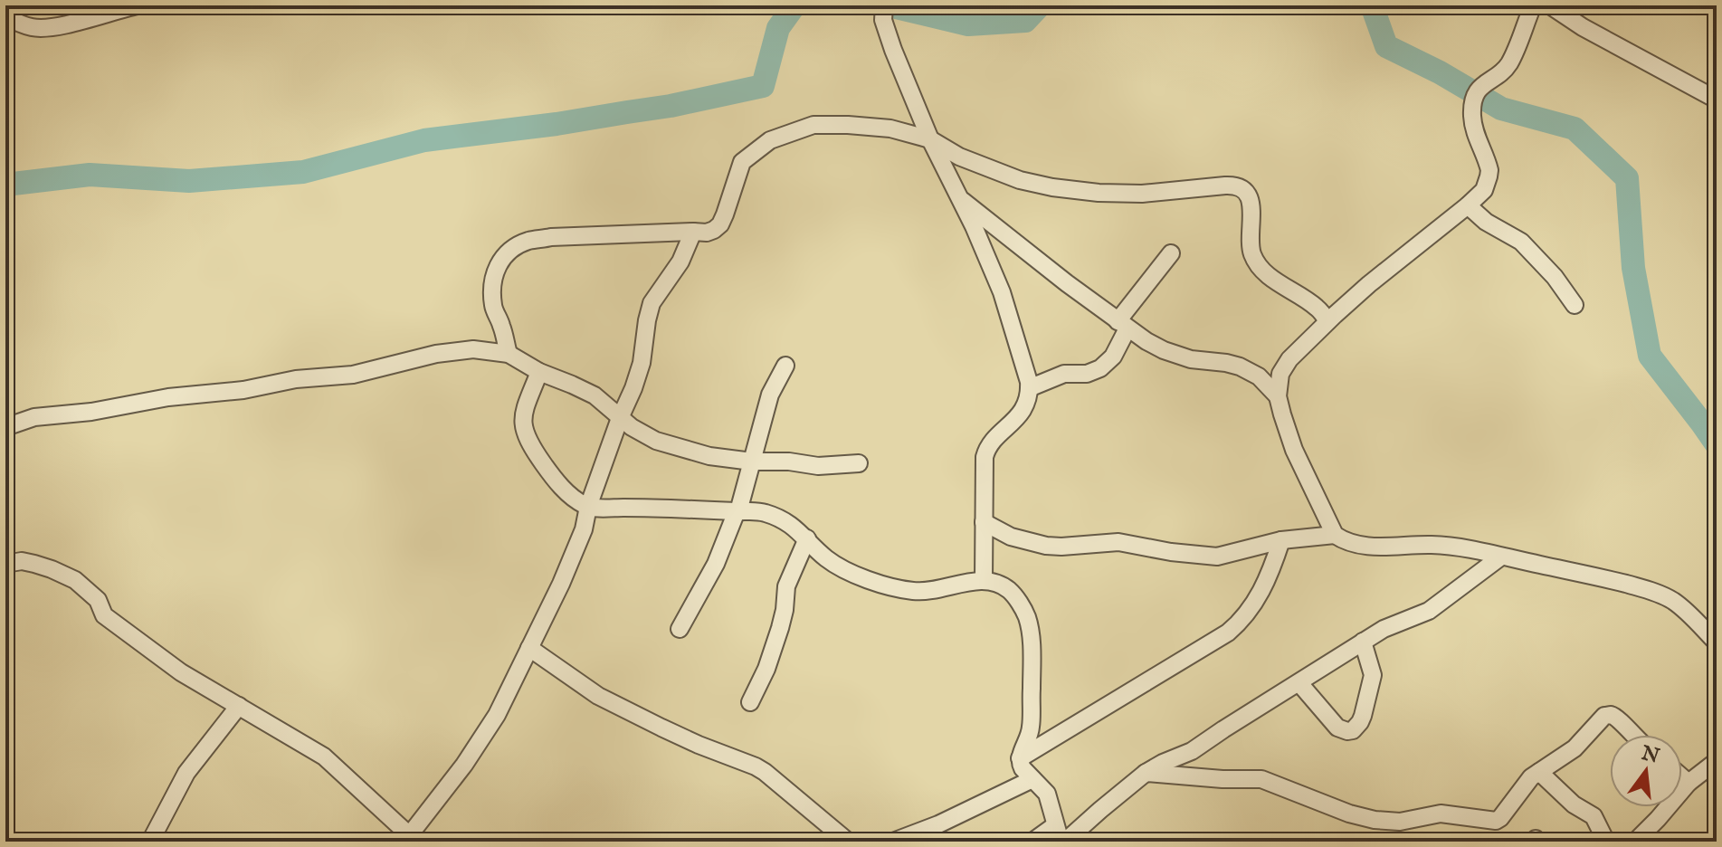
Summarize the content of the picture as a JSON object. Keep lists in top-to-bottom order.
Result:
{
  "north": "top"
}
